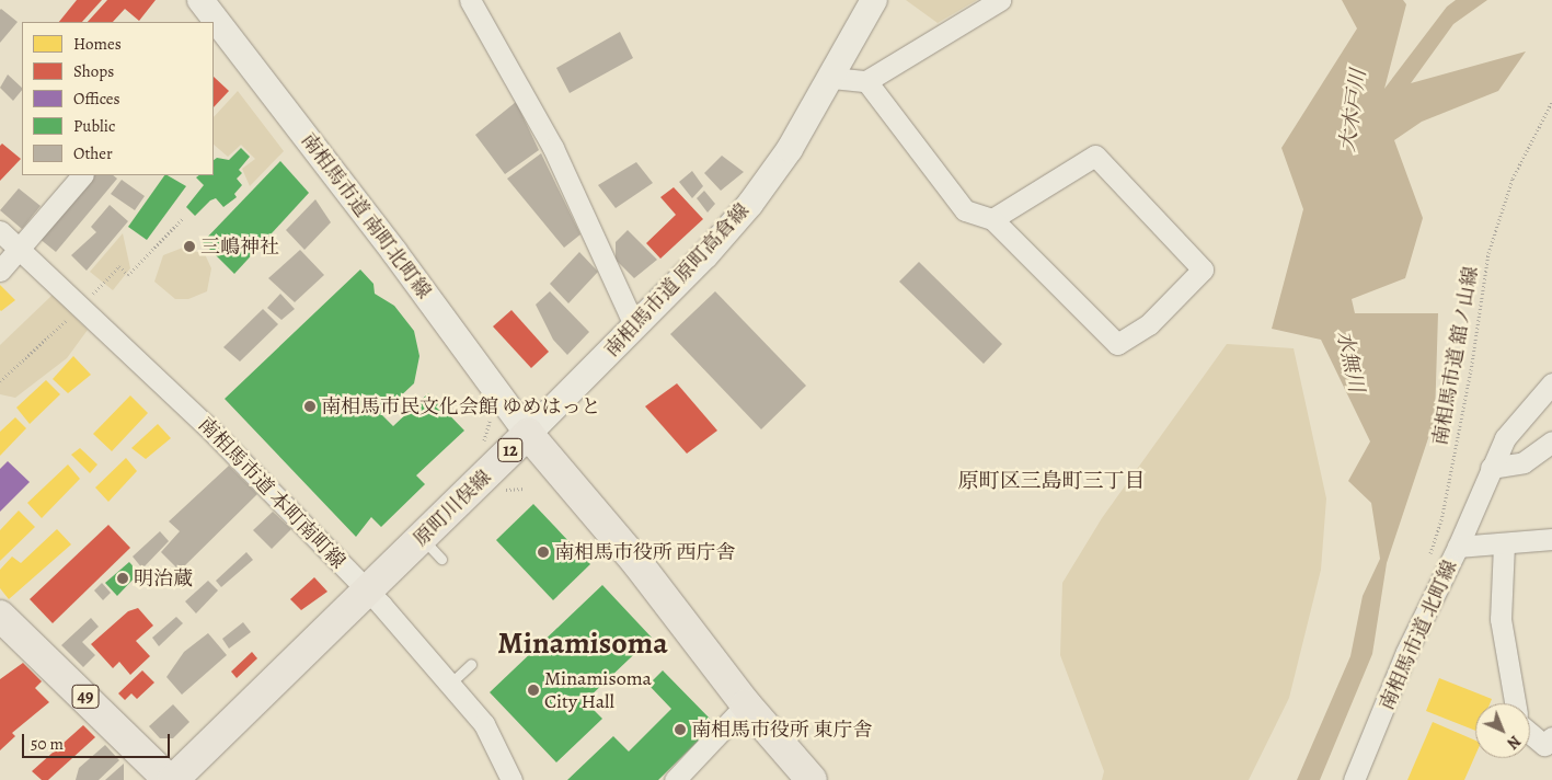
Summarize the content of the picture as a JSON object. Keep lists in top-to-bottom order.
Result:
{
  "streets": {
    "main road": ["12", "原町川俣線", "49"],
    "street": [
      "南相馬市道 南町北町線",
      "南相馬市道 原町高倉線",
      "南相馬市道 本町南町線",
      "南相馬市道 北町線"
    ],
    "path": ["南相馬市道 舘ノ山線"]
  },
  "crossings": [
    ["南相馬市道 南町北町線", "南相馬市道 原町高倉線"],
    ["南相馬市道 南町北町線", "12"],
    ["南相馬市道 南町北町線", "原町川俣線"],
    ["南相馬市道 原町高倉線", "12"],
    ["南相馬市道 原町高倉線", "原町川俣線"],
    ["12", "原町川俣線"],
    ["南相馬市道 本町南町線", "原町川俣線"]
  ],
  "districts": ["原町区三島町三丁目", "Minamisoma"],
  "water": ["大木戸川", "水無川"],
  "places": [
    "三嶋神社",
    "南相馬市民文化会館 ゆめはっと",
    "南相馬市役所 西庁舎",
    "明治蔵",
    "Minamisoma City Hall",
    "南相馬市役所 東庁舎"
  ],
  "legend": [
    "Homes",
    "Shops",
    "Offices",
    "Public",
    "Other"
  ],
  "scale_bar": "50 m",
  "north": "bottom right"
}
